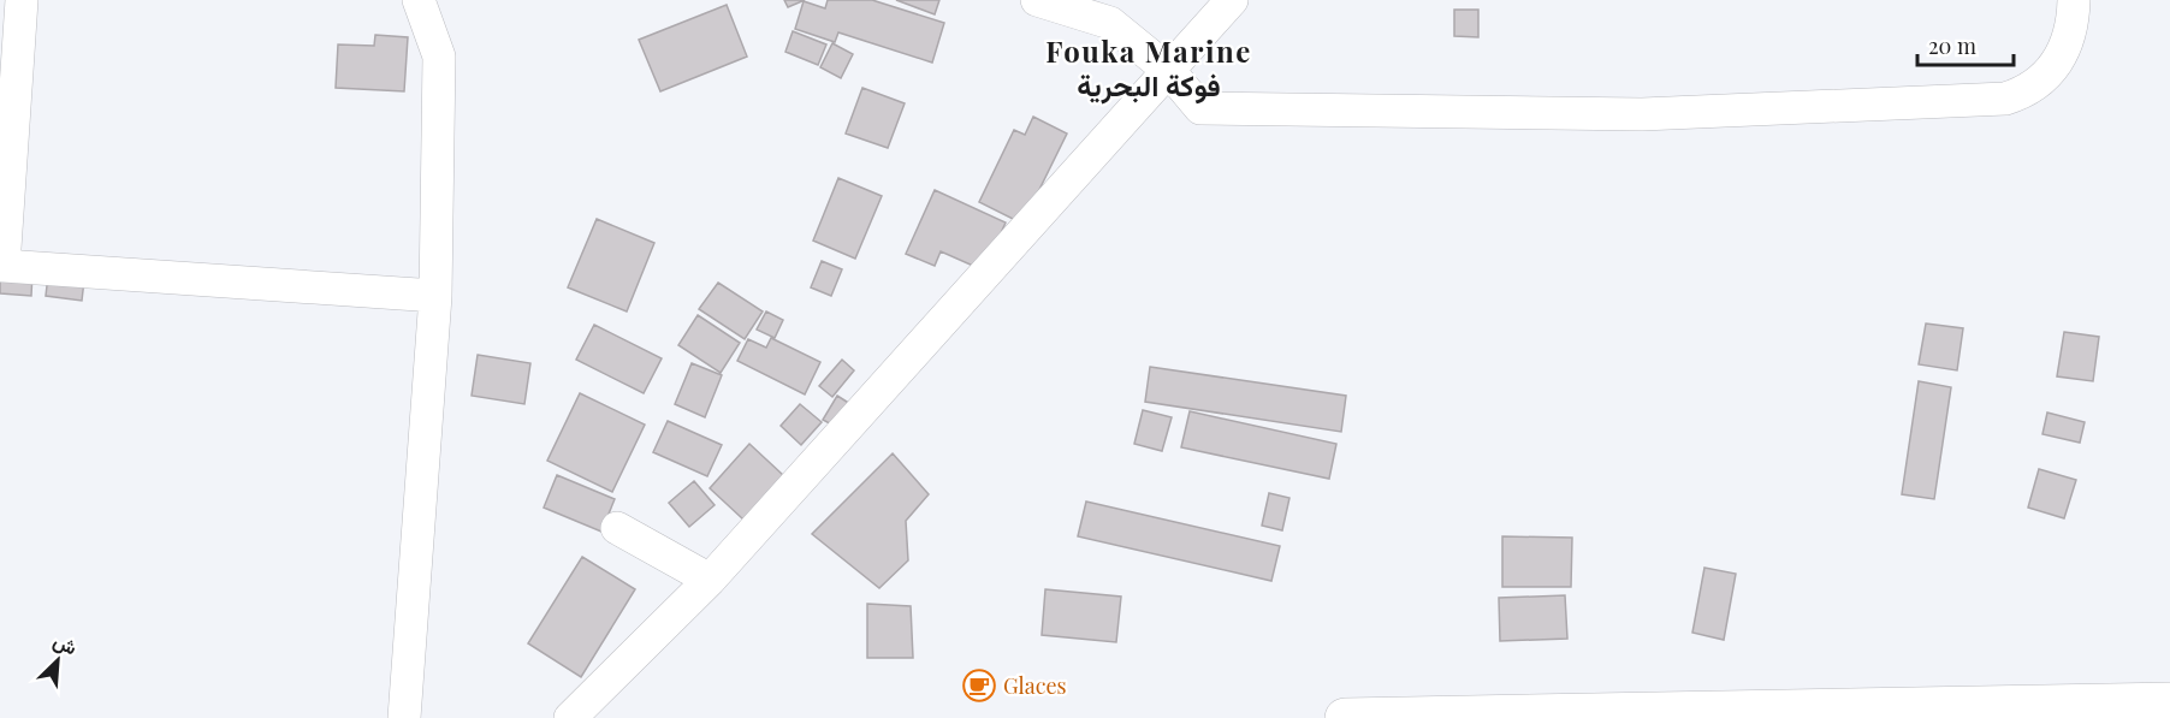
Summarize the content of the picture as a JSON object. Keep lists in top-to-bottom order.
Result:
{
  "districts": ["Fouka Marine فوكة البحرية"],
  "places": {
    "cafe": ["Glaces"]
  },
  "scale_bar": "20 m",
  "north": "top right"
}
